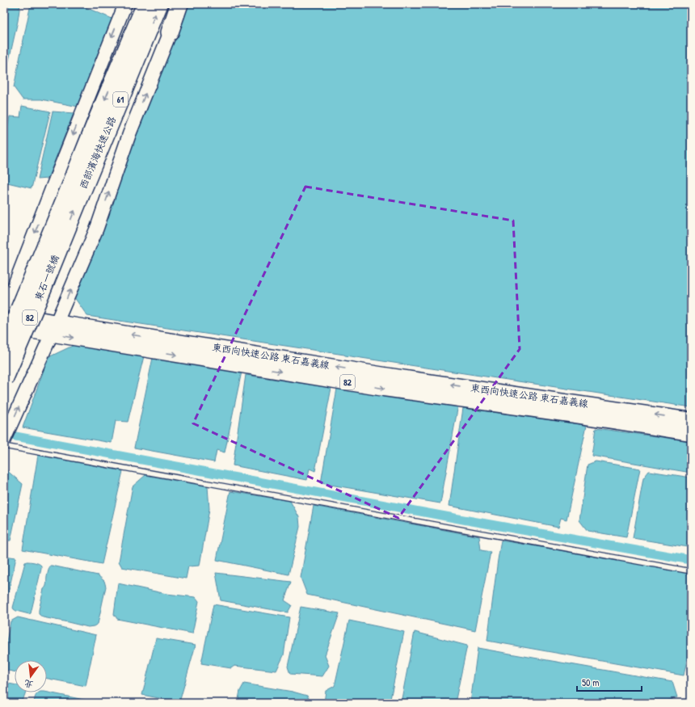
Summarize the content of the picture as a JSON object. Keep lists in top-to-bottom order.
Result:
{
  "streets": {
    "highway": ["61", "西部濱海快速公路", "東石一號橋"],
    "main road": ["82", "東西向快速公路 東石嘉義線"]
  },
  "crossings": [
    ["西部濱海快速公路", "東石一號橋"]
  ],
  "scale_bar": "50 m",
  "north": "bottom"
}
